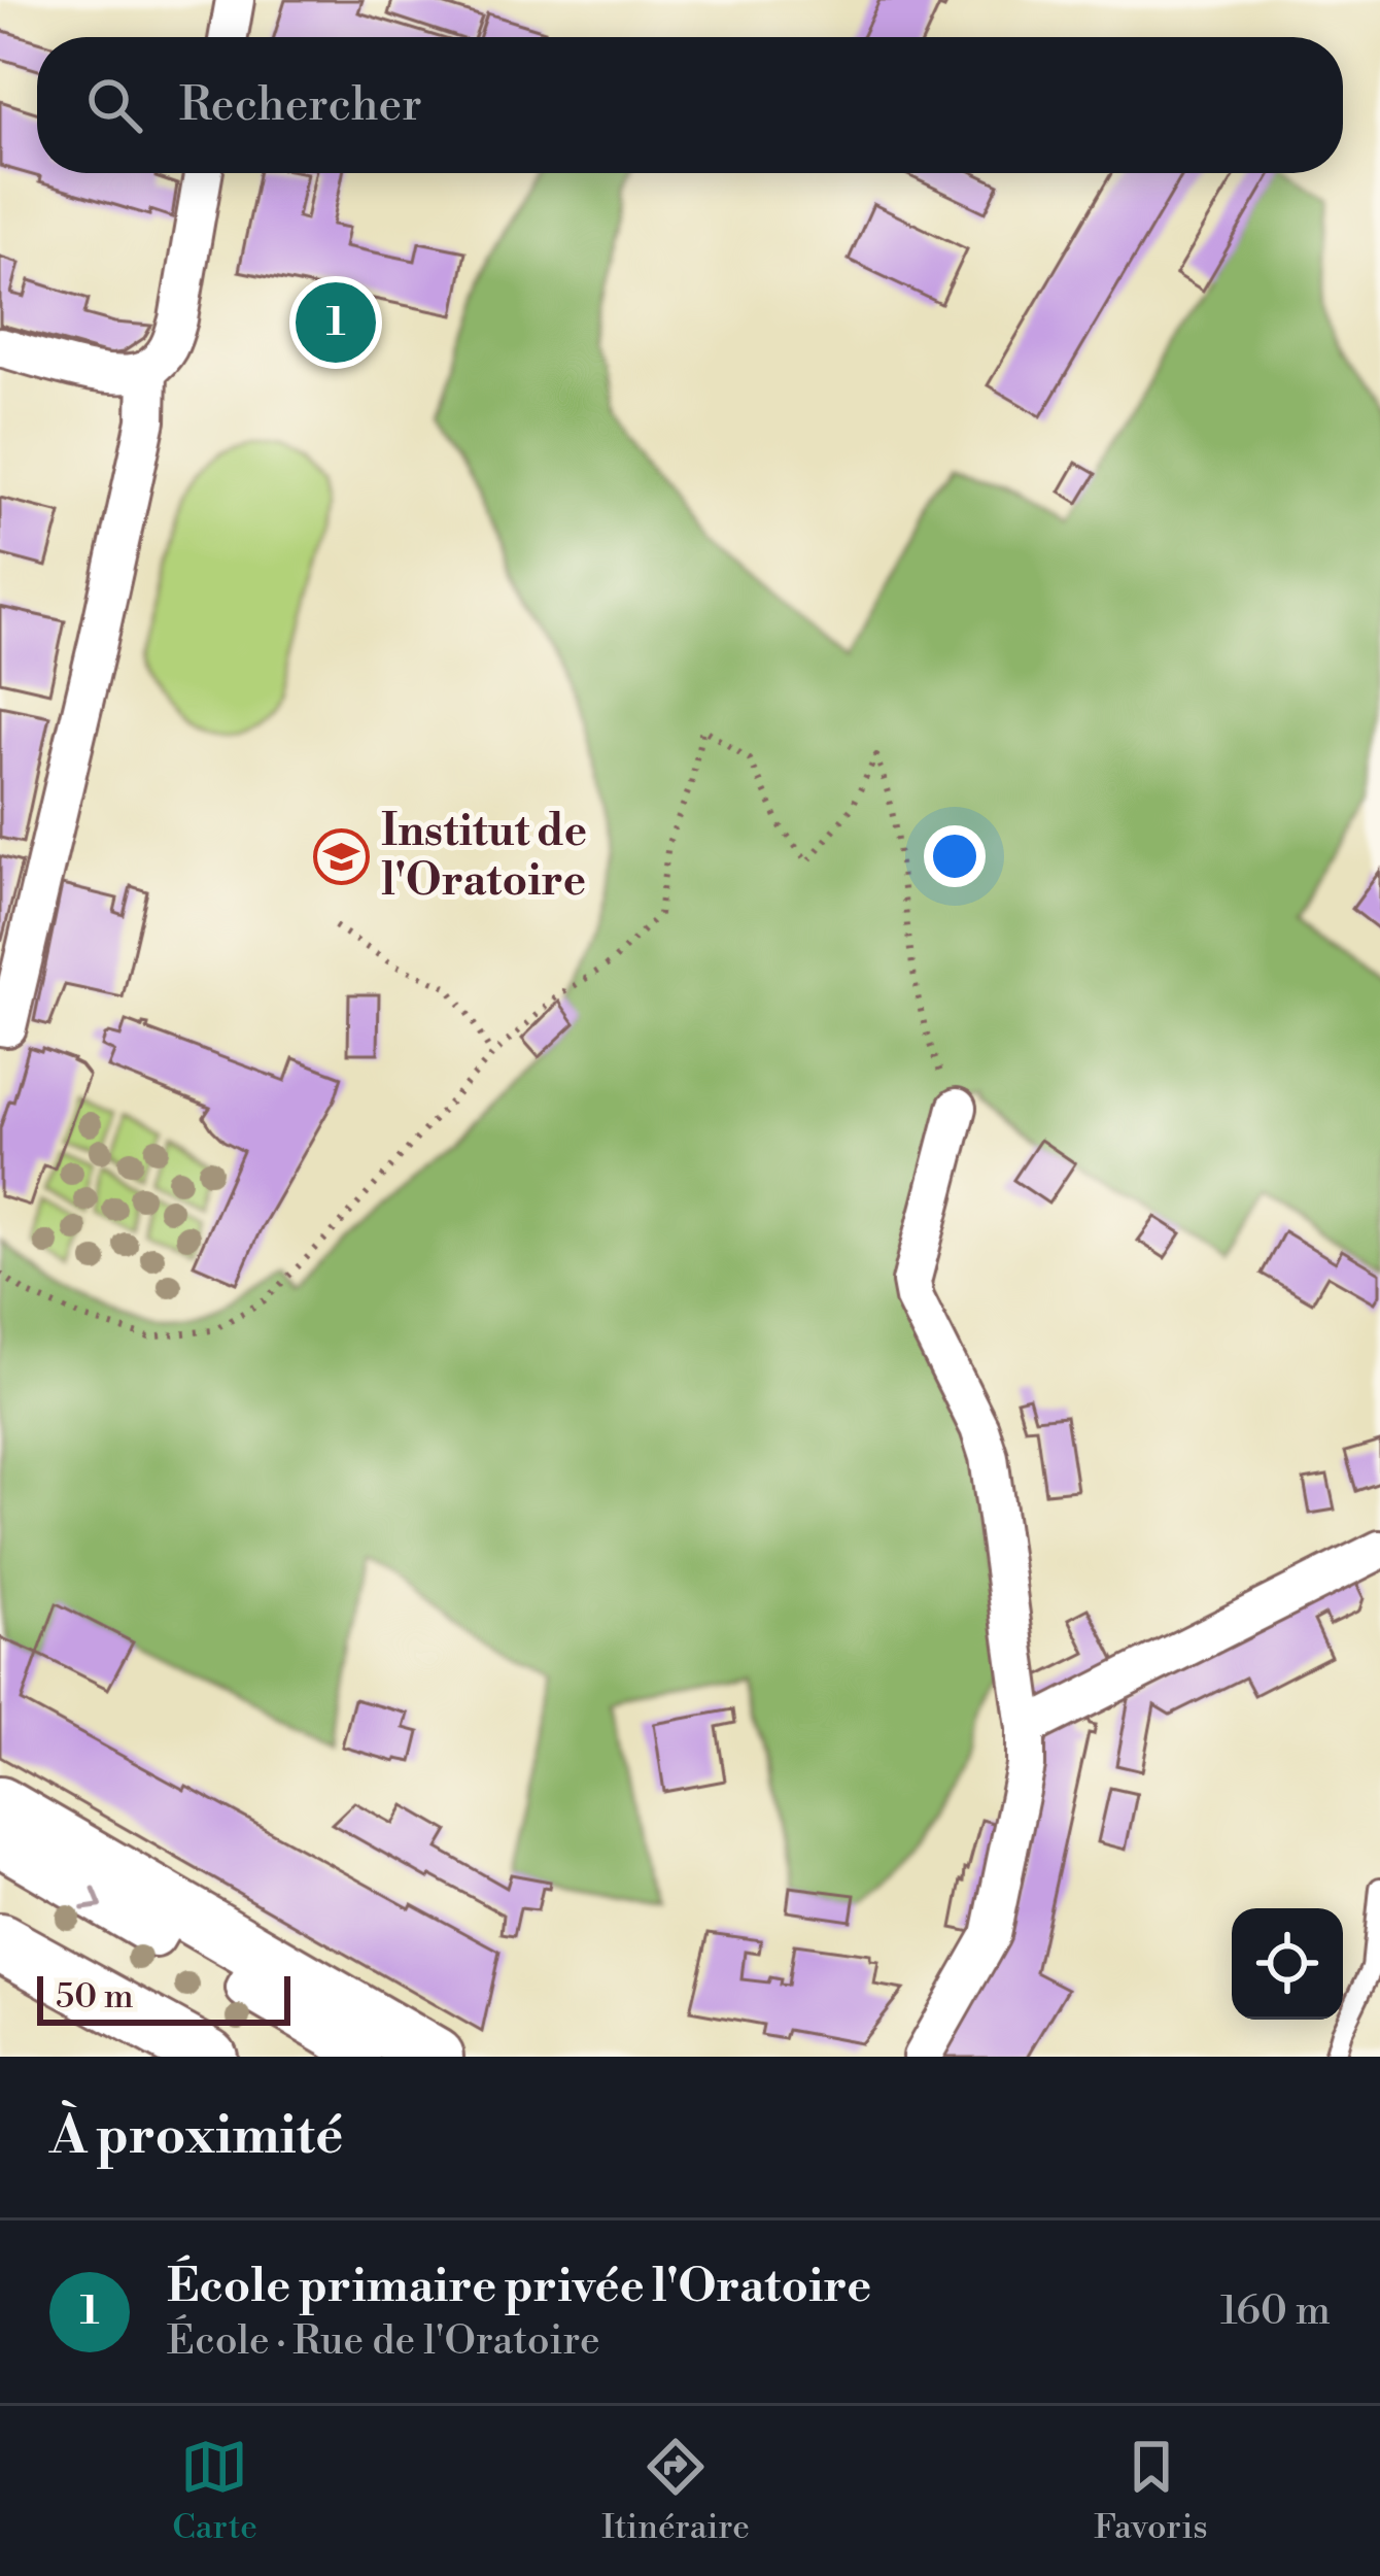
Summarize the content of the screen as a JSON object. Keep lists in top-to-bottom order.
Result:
{
  "places": {
    "school or university": ["Institut de l'Oratoire"]
  },
  "scale_bar": "50 m",
  "page": {
    "search": "Rechercher",
    "pins": "1",
    "scale": "50 m",
    "heading": "À proximité",
    "list": [
      {
        "mark": "1",
        "name": "École primaire privée l'Oratoire",
        "note": "École · Rue de l'Oratoire",
        "value": "160 m"
      }
    ],
    "nav": ["Carte", "Itinéraire", "Favoris"]
  }
}
